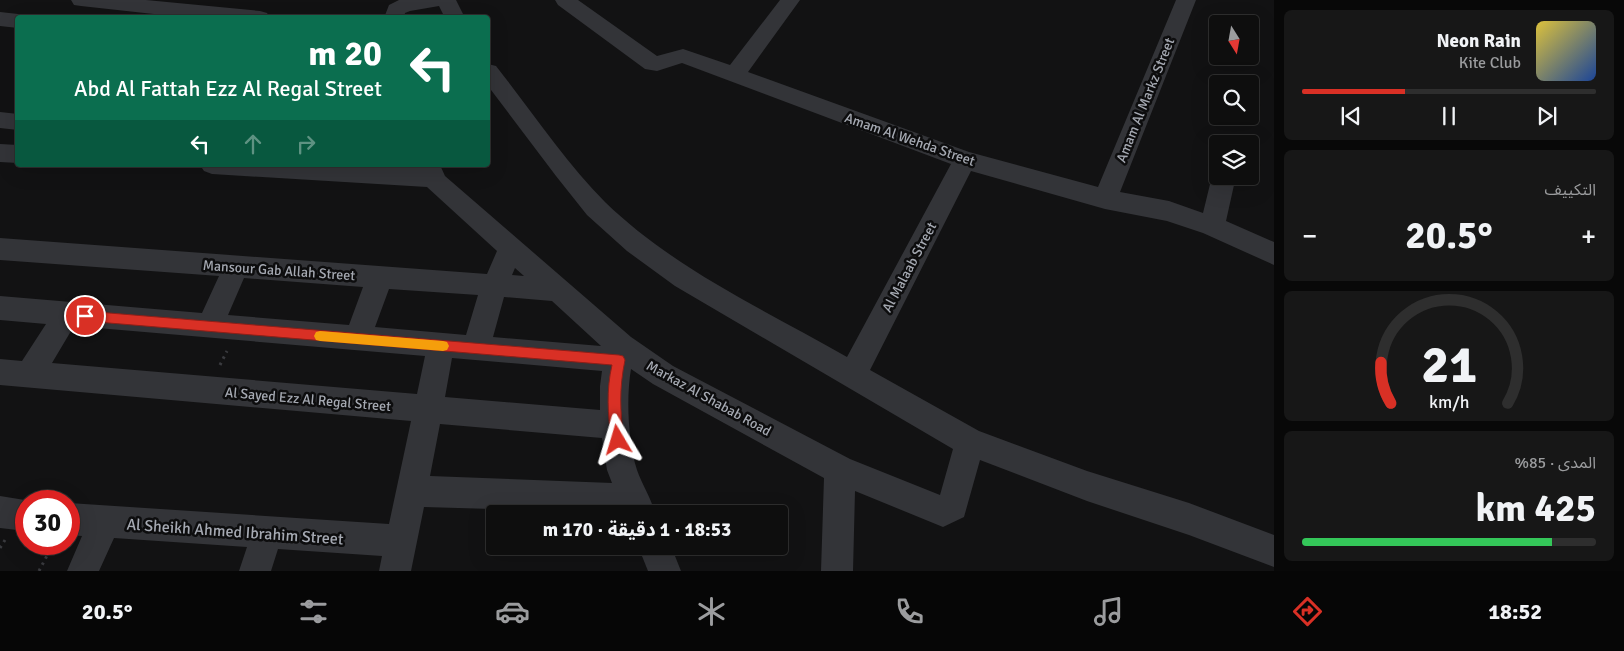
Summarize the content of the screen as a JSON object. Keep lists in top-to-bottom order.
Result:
{
  "streets": {
    "street": [
      "Amam Al Markz Street",
      "Amam Al Wehda Street",
      "Al Malaab Street",
      "Mansour Gab Allah Street",
      "Markaz Al Shabab Road",
      "Al Sayed Ezz Al Regal Street",
      "Al Sheikh Ahmed Ibrahim Street"
    ]
  },
  "crossings": [
    ["Amam Al Markz Street", "Amam Al Wehda Street"],
    ["Amam Al Wehda Street", "Al Malaab Street"],
    ["Mansour Gab Allah Street", "Markaz Al Shabab Road"]
  ],
  "north": "bottom",
  "page": {
    "turn": ["20 m", "Abd Al Fattah Ezz Al Regal Street"],
    "song": ["Neon Rain", "Kite Club"],
    "tile": [
      "التكييف",
      ["المدى · 85%", "425 km"]
    ],
    "heat": ["−", "20.5°", "+"],
    "limit": "30",
    "trip": "18:53 · 1 دقيقة · 170 m",
    "tabs": ["18:52", "20.5°"],
    "gauge": ["21", "km/h"]
  }
}
